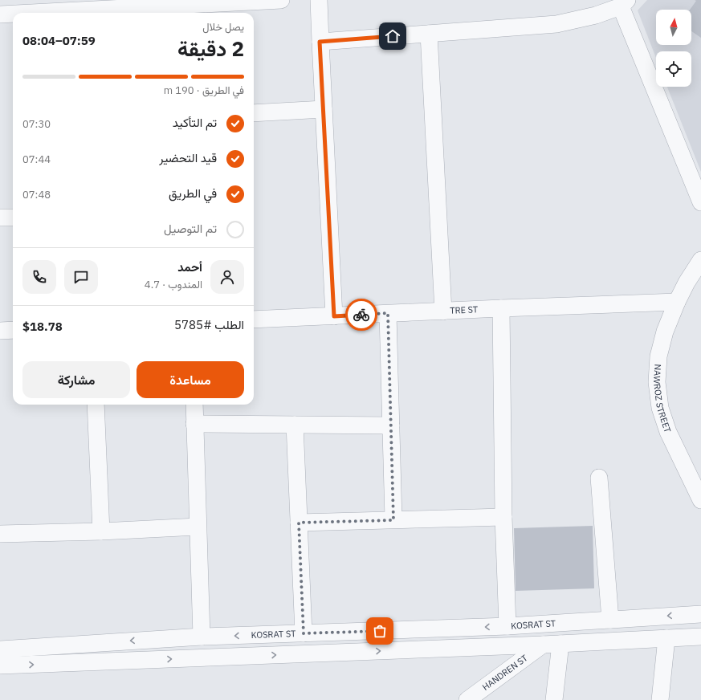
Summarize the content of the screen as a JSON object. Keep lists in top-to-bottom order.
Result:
{
  "streets": {
    "street": [
      "TRE ST",
      "NAWROZ STREET",
      "KOSRAT ST",
      "HANDREN ST"
    ]
  },
  "crossings": [
    ["TRE ST", "NAWROZ STREET"]
  ],
  "north": "top",
  "page": {
    "heading": ["2 دقيقة", "يصل خلال", "07:59–08:04"],
    "panel": [
      "أحمد",
      "المندوب · 4.7",
      "الطلب #5785",
      "$18.78"
    ],
    "bar": "في الطريق · 190 m",
    "list": [
      ["تم التأكيد", "07:30"],
      ["قيد التحضير", "07:44"],
      ["في الطريق", "07:48"],
      "تم التوصيل"
    ],
    "buttons": ["مساعدة", "مشاركة"]
  }
}
